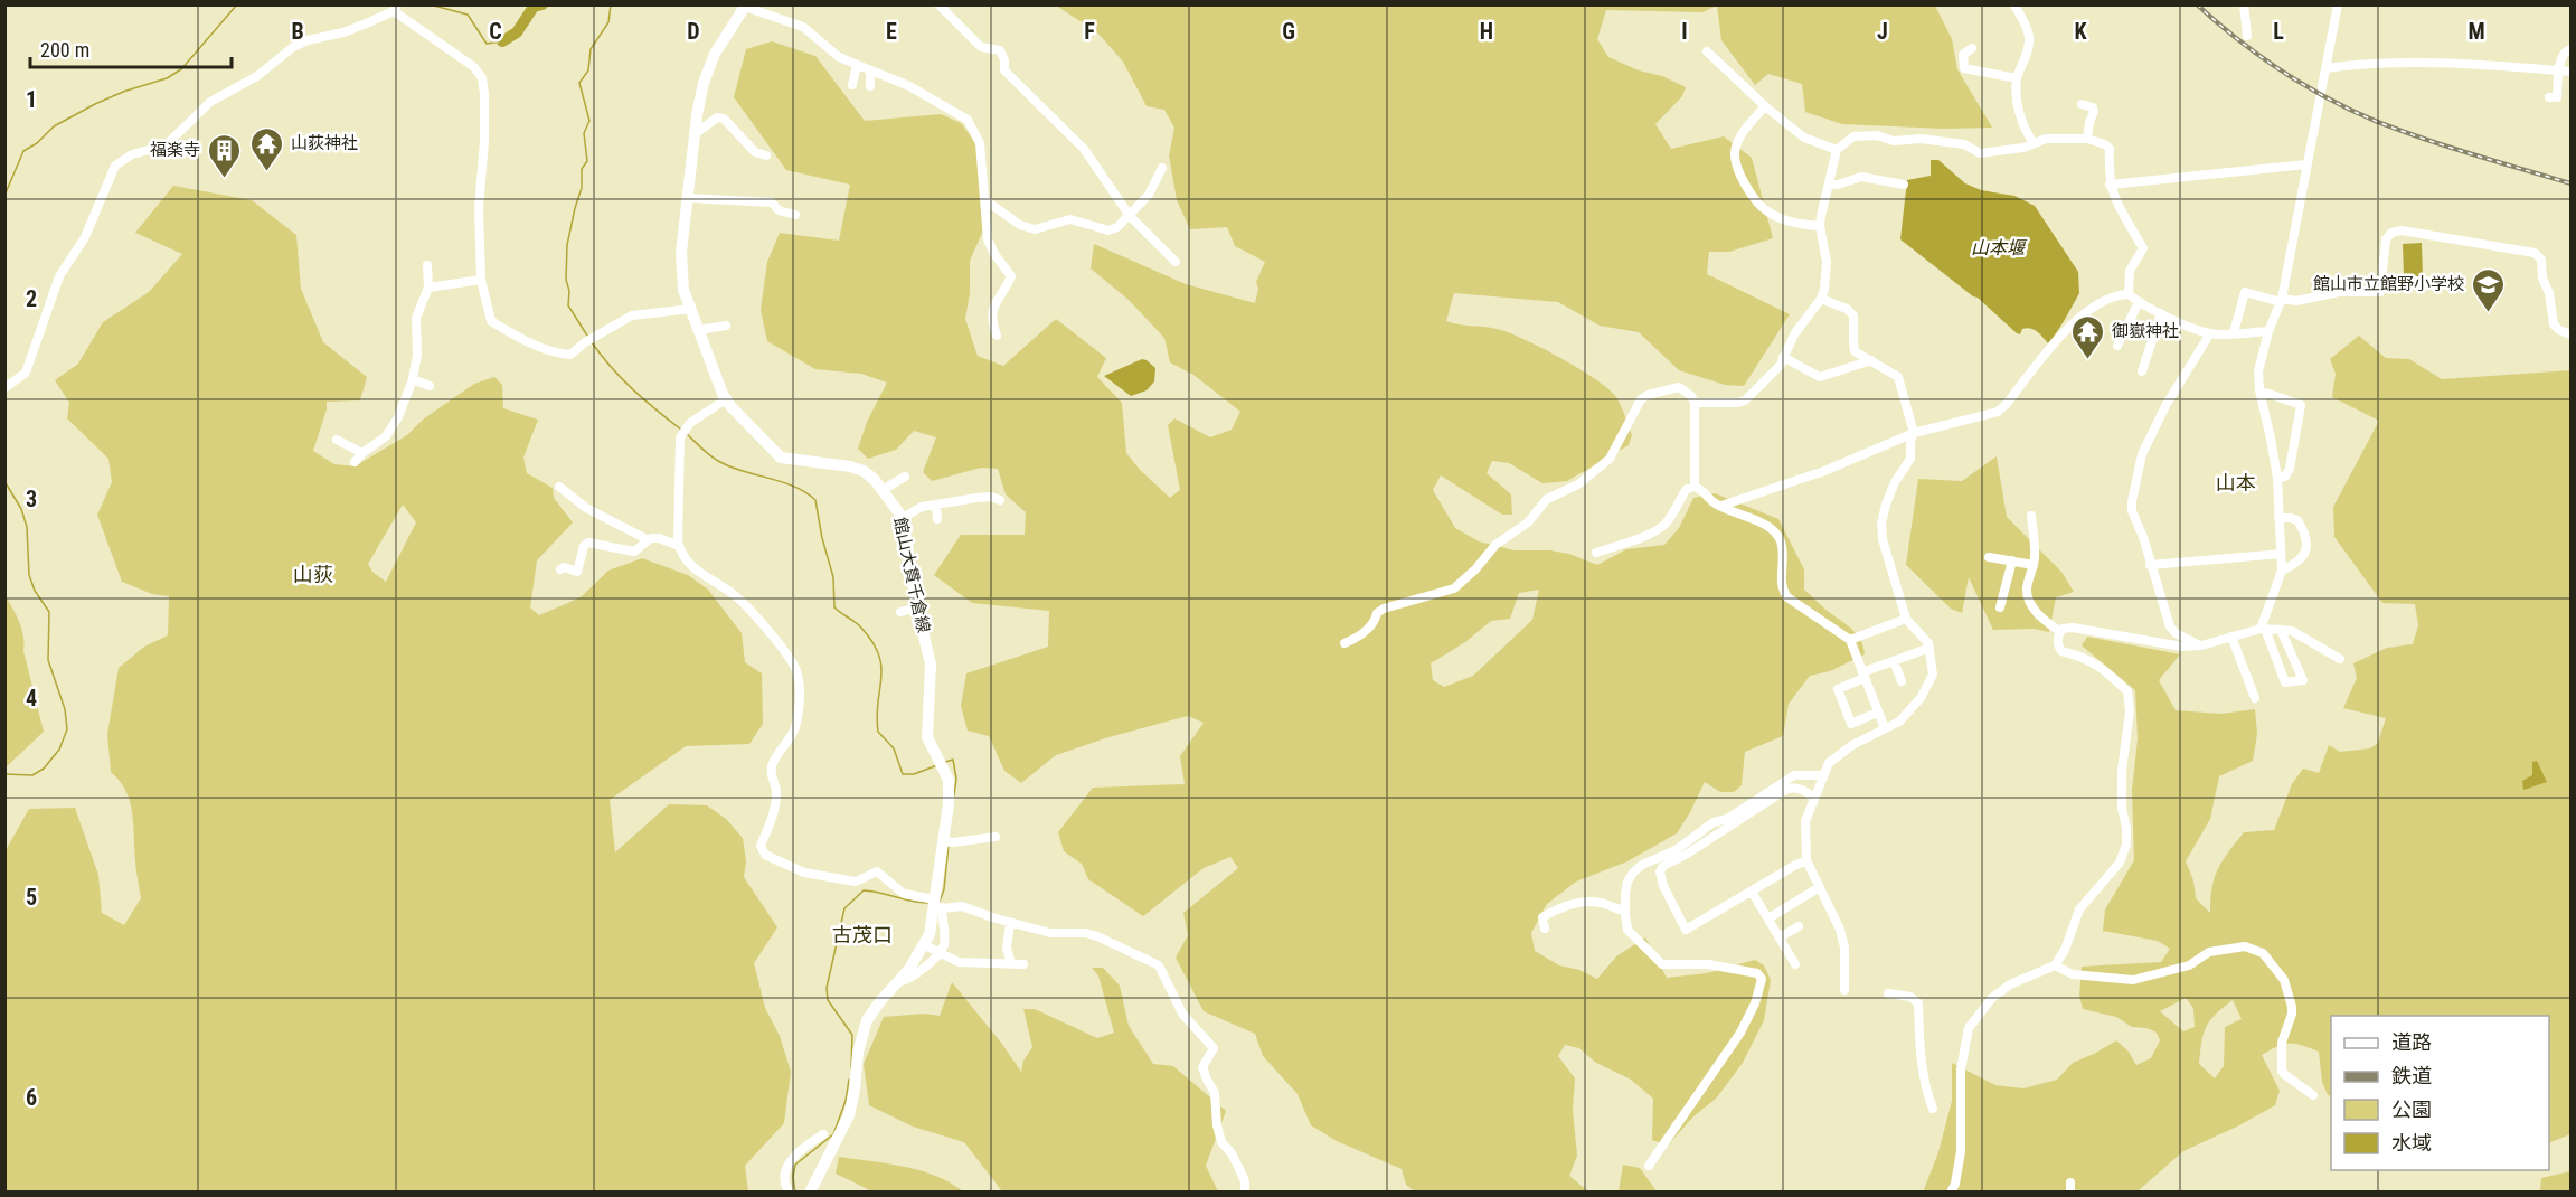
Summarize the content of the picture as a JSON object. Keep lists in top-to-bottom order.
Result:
{
  "streets": {
    "main road": ["館山大貫千倉線"]
  },
  "districts": ["山本", "山荻", "古茂口"],
  "water": ["山本堰"],
  "places": {
    "temple": ["山荻神社", "御嶽神社"],
    "building": ["福楽寺"],
    "school or university": ["館山市立館野小学校"]
  },
  "legend": [
    "道路",
    "鉄道",
    "公園",
    "水域"
  ],
  "scale_bar": "200 m",
  "grid": {
    "columns": [
      "B",
      "C",
      "D",
      "E",
      "F",
      "G",
      "H",
      "I",
      "J",
      "K",
      "L",
      "M"
    ],
    "rows": [
      "1",
      "2",
      "3",
      "4",
      "5",
      "6"
    ]
  }
}
